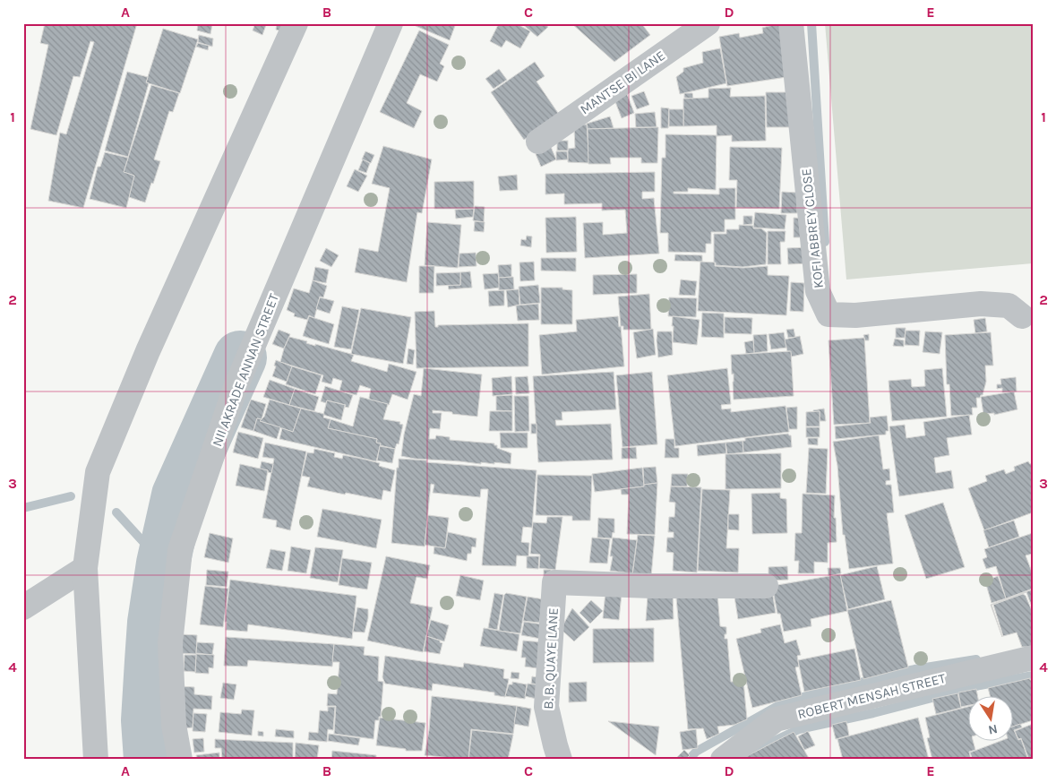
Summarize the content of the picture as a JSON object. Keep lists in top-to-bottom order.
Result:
{
  "streets": {
    "street": [
      "MANTSE BI LANE",
      "KOFI ABBREY CLOSE",
      "NII AKRADE ANNAN STREET",
      "B. B. QUAYE LANE",
      "ROBERT MENSAH STREET"
    ]
  },
  "north": "bottom",
  "grid": {
    "columns": [
      "A",
      "B",
      "C",
      "D",
      "E"
    ],
    "rows": [
      "1",
      "2",
      "3",
      "4"
    ]
  }
}
